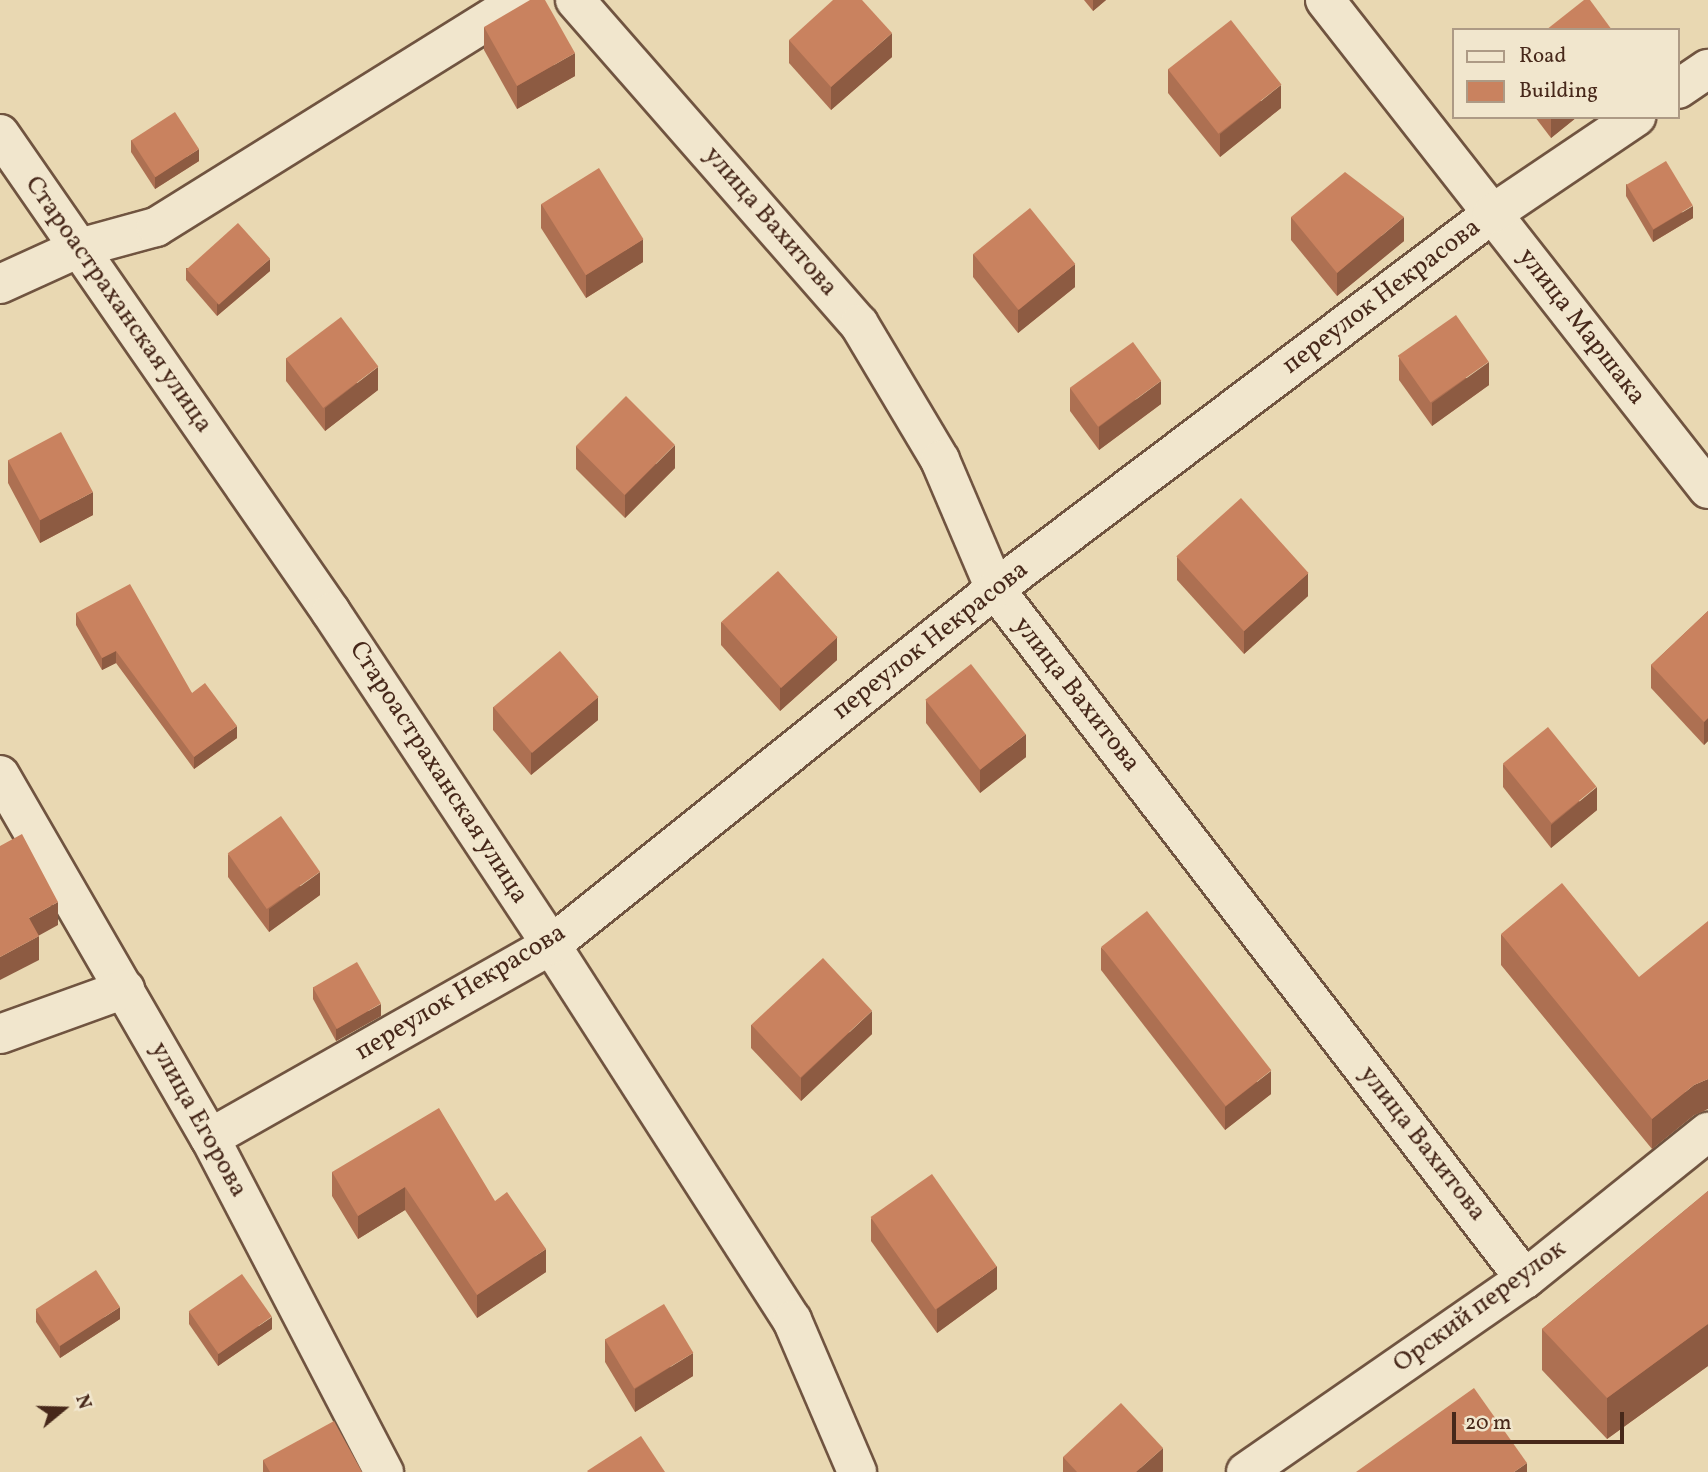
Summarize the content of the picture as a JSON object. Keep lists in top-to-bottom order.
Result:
{
  "streets": {
    "street": [
      "улица Вахитова",
      "переулок Некрасова",
      "Староастраханская улица",
      "улица Маршака",
      "улица Егорова",
      "Орский переулок"
    ]
  },
  "crossings": [
    ["улица Вахитова", "переулок Некрасова"],
    ["улица Вахитова", "Орский переулок"],
    ["переулок Некрасова", "Староастраханская улица"],
    ["переулок Некрасова", "улица Маршака"],
    ["переулок Некрасова", "улица Егорова"]
  ],
  "legend": ["Road", "Building"],
  "scale_bar": "20 m",
  "north": "right"
}
